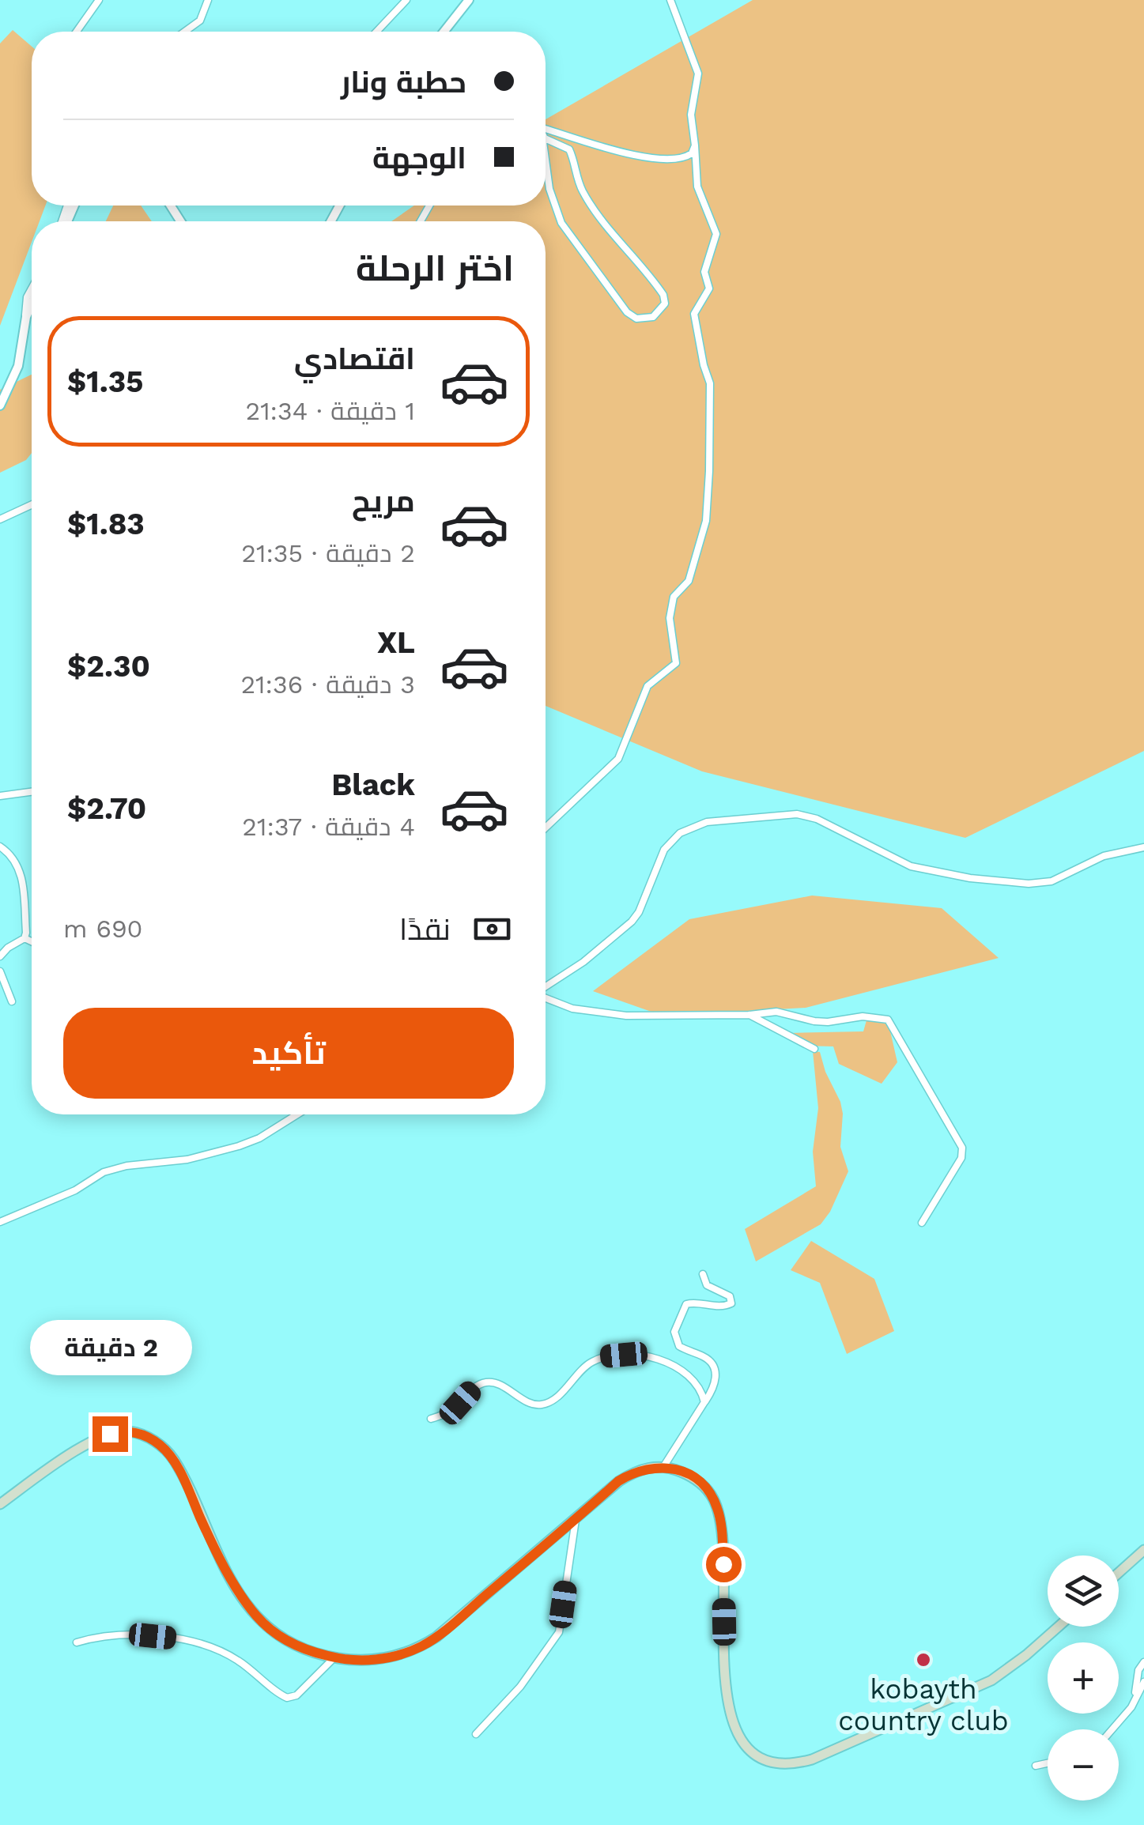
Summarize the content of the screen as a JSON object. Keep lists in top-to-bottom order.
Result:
{
  "places": ["kobayth country club"],
  "page": {
    "banner": ["حطبة ونار", "الوجهة"],
    "heading": "اختر الرحلة",
    "list": [
      {
        "name": "اقتصادي",
        "note": "1 دقيقة · 21:34",
        "value": "$1.35"
      },
      {
        "name": "مريح",
        "note": "2 دقيقة · 21:35",
        "value": "$1.83"
      },
      {
        "name": "XL",
        "note": "3 دقيقة · 21:36",
        "value": "$2.30"
      },
      {
        "name": "Black",
        "note": "4 دقيقة · 21:37",
        "value": "$2.70"
      }
    ],
    "pay": ["نقدًا", "690 m"],
    "buttons": "تأكيد",
    "bubble": "2 دقيقة",
    "map_buttons": ["+", "−"]
  }
}
